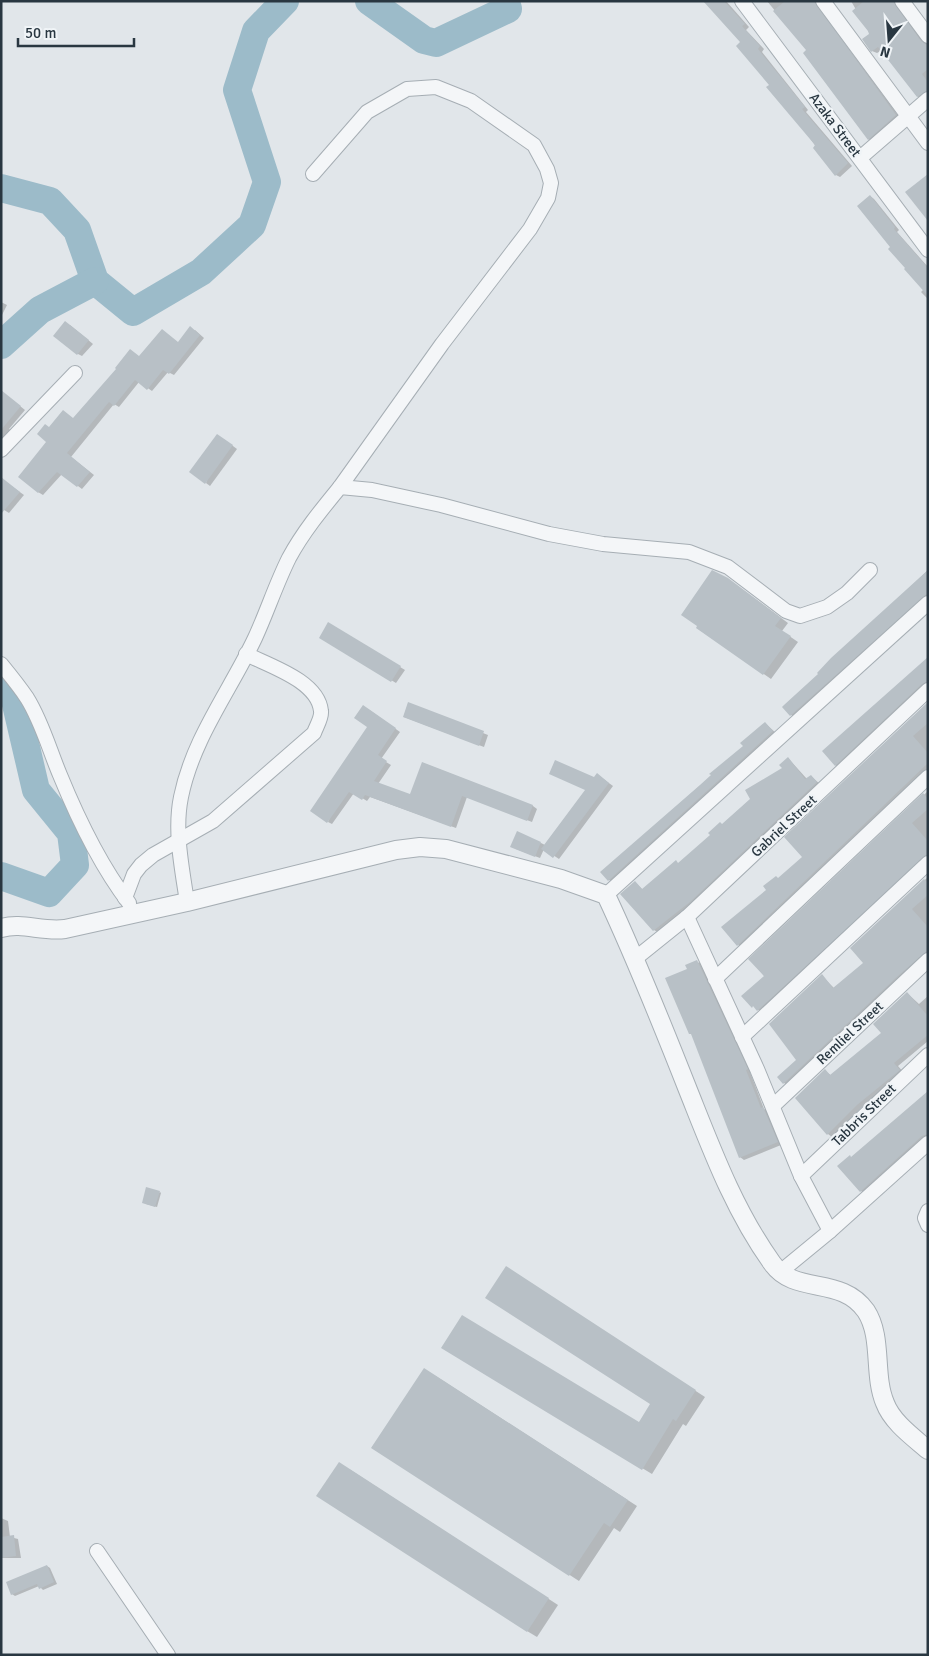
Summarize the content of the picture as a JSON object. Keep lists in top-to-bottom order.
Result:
{
  "streets": {
    "street": [
      "Azaka Street",
      "Gabriel Street",
      "Remliel Street",
      "Tabbris Street"
    ]
  },
  "scale_bar": "50 m",
  "north": "bottom"
}
